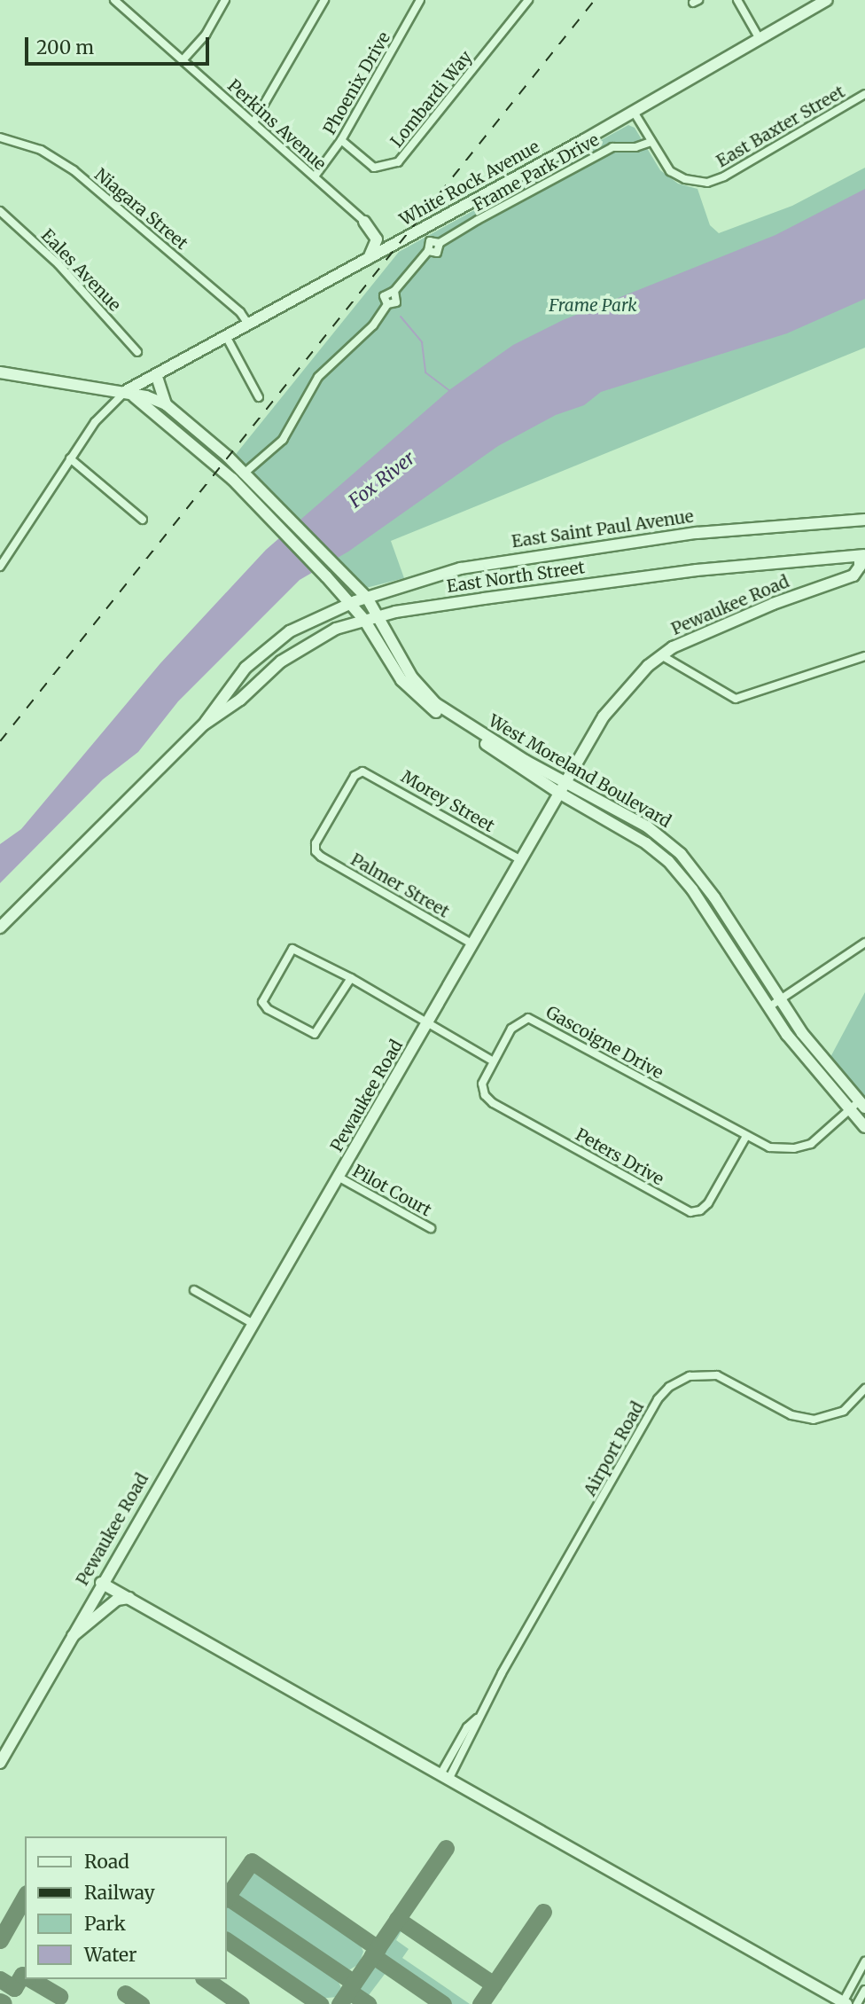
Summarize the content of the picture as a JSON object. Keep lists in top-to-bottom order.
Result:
{
  "streets": {
    "main road": [
      "White Rock Avenue",
      "East Saint Paul Avenue",
      "East North Street",
      "Pewaukee Road",
      "West Moreland Boulevard"
    ],
    "street": [
      "Phoenix Drive",
      "Lombardi Way",
      "Perkins Avenue",
      "East Baxter Street",
      "Frame Park Drive",
      "Niagara Street",
      "Eales Avenue",
      "Morey Street",
      "Palmer Street",
      "Gascoigne Drive",
      "Peters Drive",
      "Pilot Court",
      "Airport Road"
    ]
  },
  "crossings": [
    ["Phoenix Drive", "Lombardi Way"],
    ["Phoenix Drive", "Perkins Avenue"],
    ["Perkins Avenue", "White Rock Avenue"],
    ["East Baxter Street", "Frame Park Drive"],
    ["East Baxter Street", "White Rock Avenue"],
    ["White Rock Avenue", "Niagara Street"],
    ["East Saint Paul Avenue", "East North Street"],
    ["East Saint Paul Avenue", "West Moreland Boulevard"],
    ["East North Street", "Pewaukee Road"],
    ["East North Street", "West Moreland Boulevard"],
    ["Pewaukee Road", "West Moreland Boulevard"],
    ["Pewaukee Road", "Morey Street"],
    ["Pewaukee Road", "Palmer Street"],
    ["Pewaukee Road", "Pilot Court"],
    ["West Moreland Boulevard", "Gascoigne Drive"],
    ["Morey Street", "Palmer Street"],
    ["Gascoigne Drive", "Peters Drive"]
  ],
  "water": ["Fox River"],
  "parks": ["Frame Park"],
  "legend": [
    "Road",
    "Railway",
    "Park",
    "Water"
  ],
  "scale_bar": "200 m"
}
